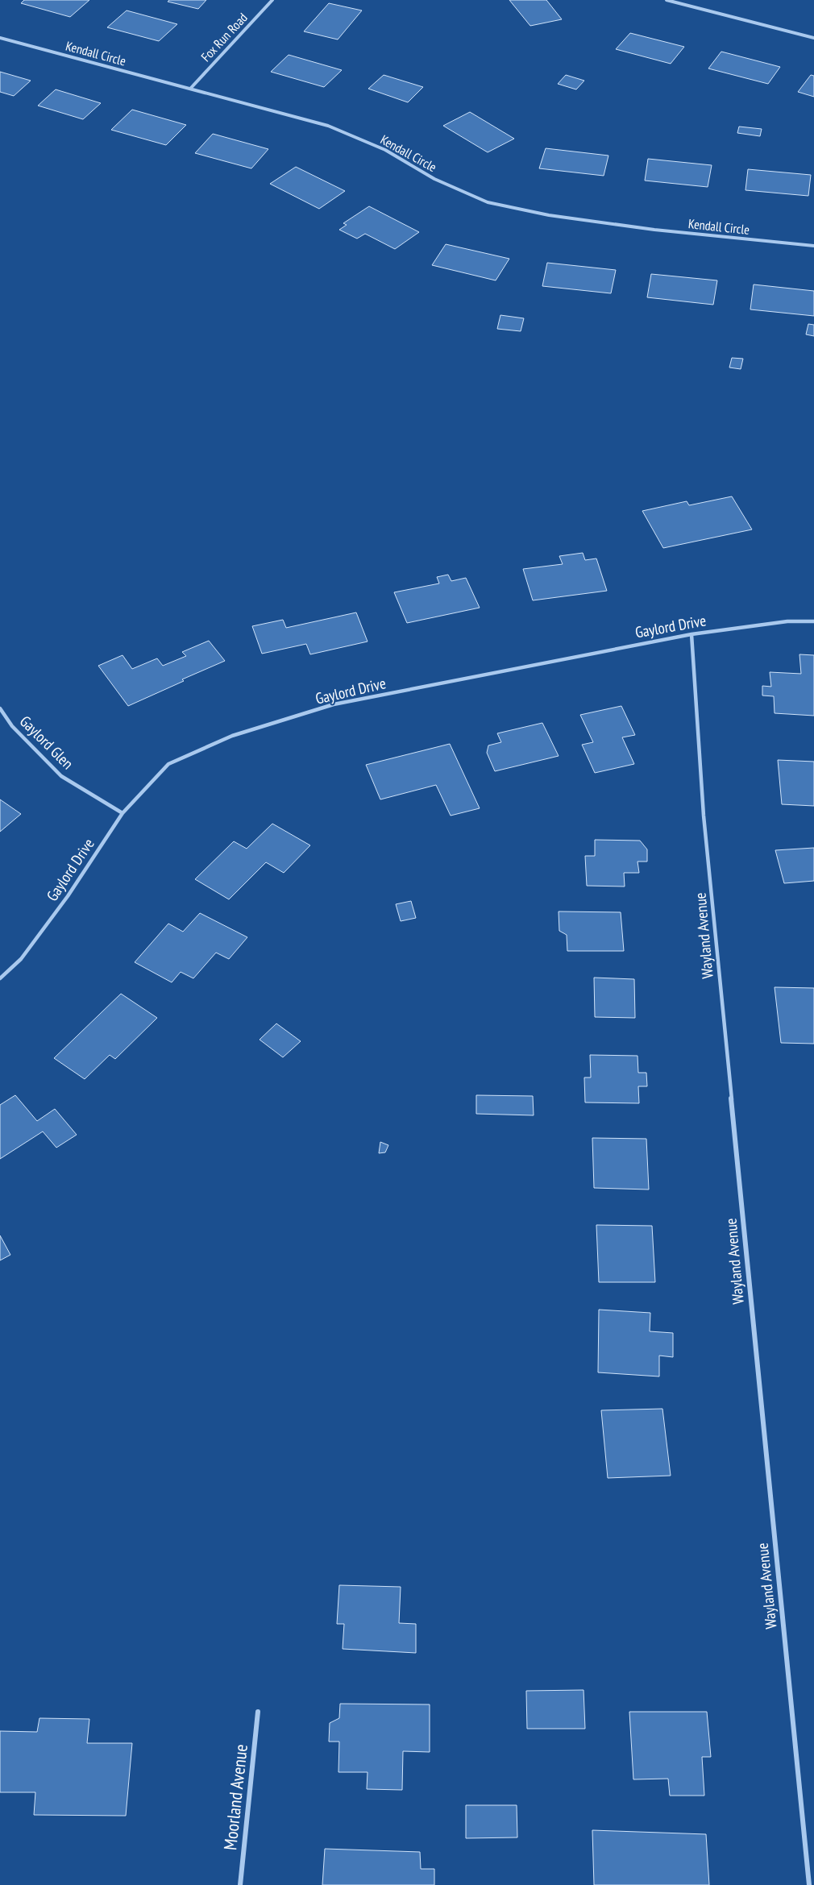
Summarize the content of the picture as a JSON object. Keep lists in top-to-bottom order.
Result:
{
  "streets": {
    "street": [
      "Fox Run Road",
      "Kendall Circle",
      "Gaylord Drive",
      "Gaylord Glen",
      "Wayland Avenue",
      "Moorland Avenue"
    ]
  },
  "crossings": [
    ["Fox Run Road", "Kendall Circle"],
    ["Gaylord Drive", "Gaylord Glen"],
    ["Gaylord Drive", "Wayland Avenue"]
  ]
}
